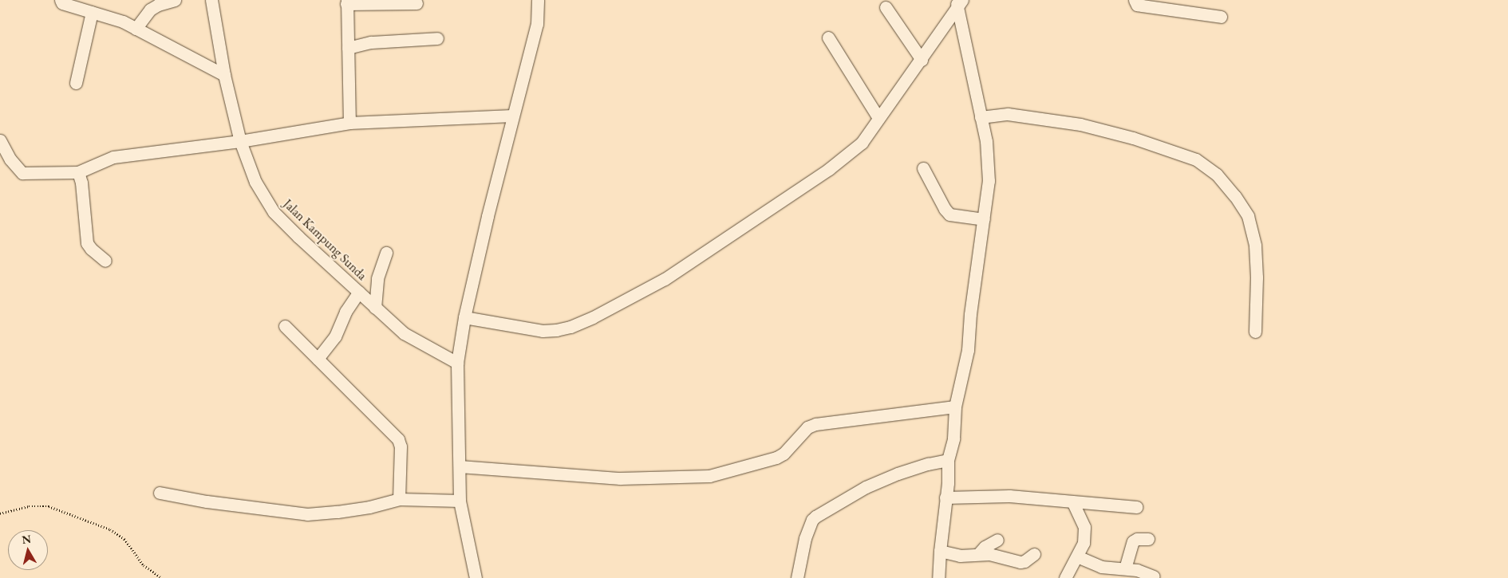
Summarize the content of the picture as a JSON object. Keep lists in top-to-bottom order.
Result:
{
  "streets": {
    "street": ["Jalan Kampung Sunda"]
  },
  "north": "top"
}
